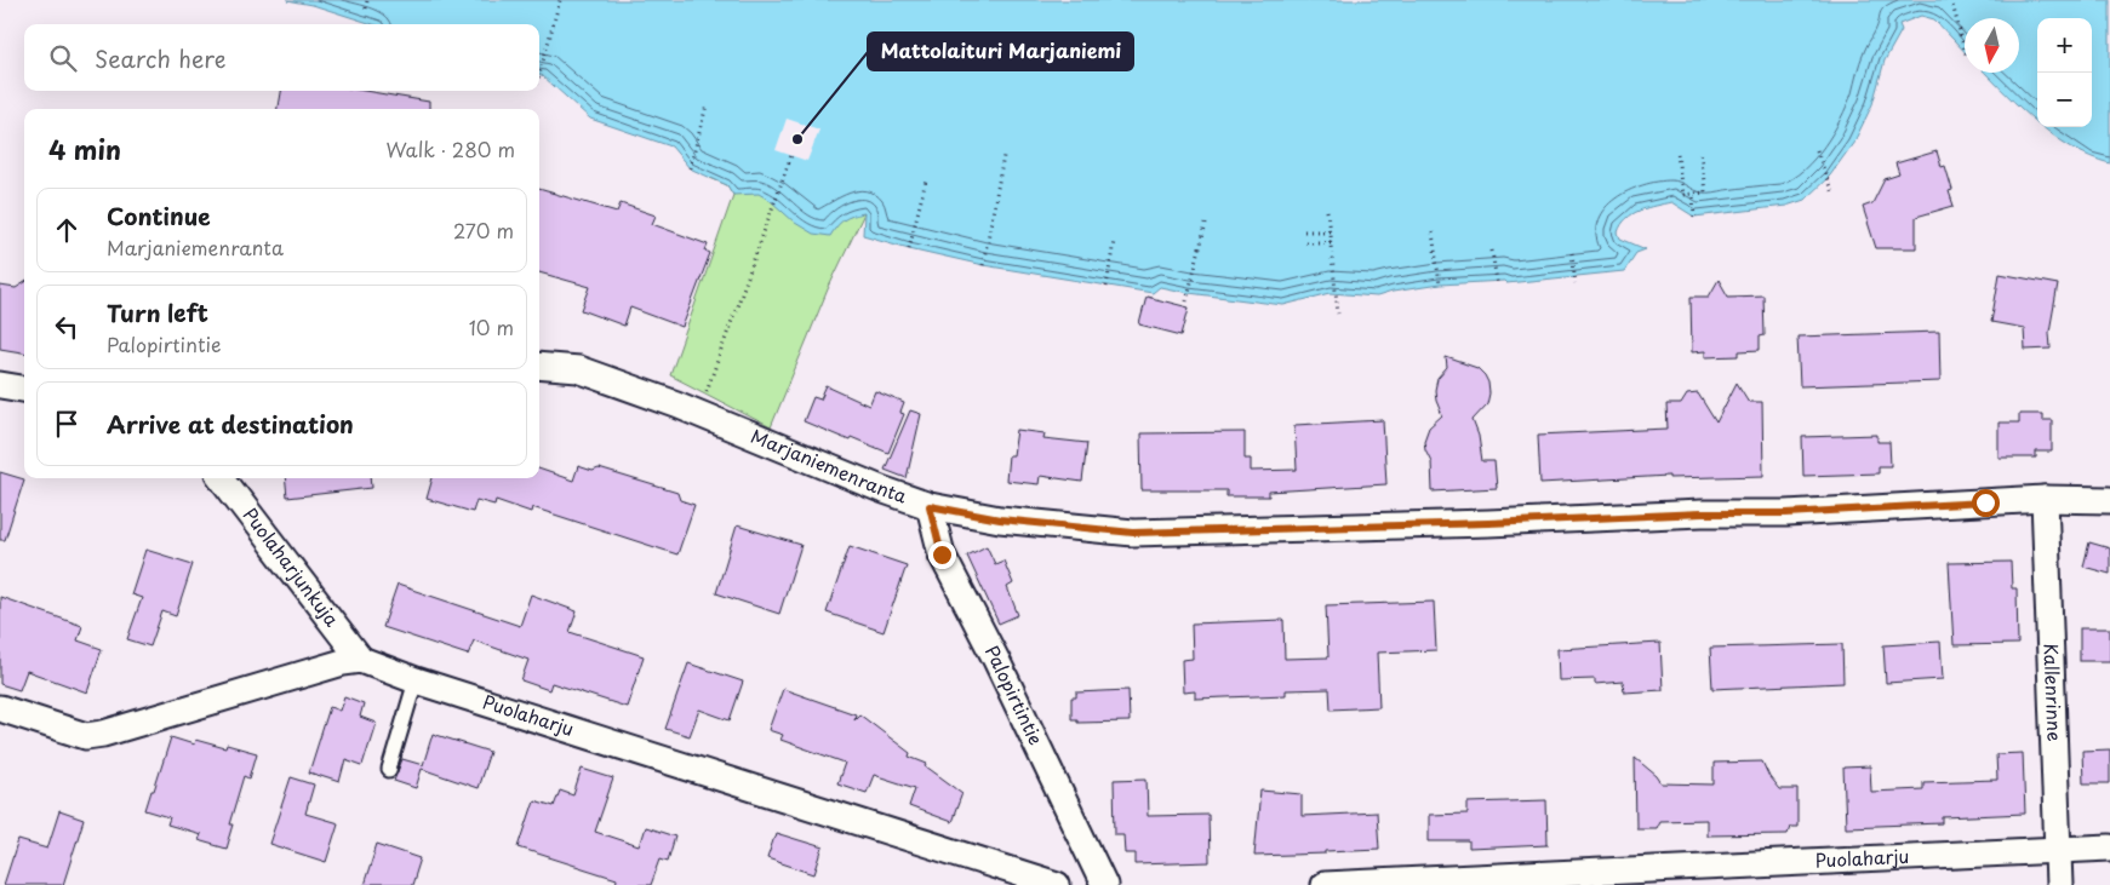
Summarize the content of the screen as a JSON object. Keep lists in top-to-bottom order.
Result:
{
  "streets": {
    "street": [
      "Marjaniemenranta",
      "Puolaharjunkuja",
      "Kallenrinne",
      "Palopirtintie",
      "Puolaharju"
    ]
  },
  "crossings": [
    ["Marjaniemenranta", "Kallenrinne"],
    ["Marjaniemenranta", "Palopirtintie"],
    ["Puolaharjunkuja", "Puolaharju"],
    ["Kallenrinne", "Puolaharju"]
  ],
  "places": ["Mattolaituri Marjaniemi"],
  "north": "bottom",
  "page": {
    "map_buttons": ["+", "−"],
    "search": "Search here",
    "heading": ["4 min", "Walk · 280 m"],
    "list": [
      ["Continue", "Marjaniemenranta", "270 m"],
      ["Turn left", "Palopirtintie", "10 m"],
      "Arrive at destination"
    ]
  }
}
